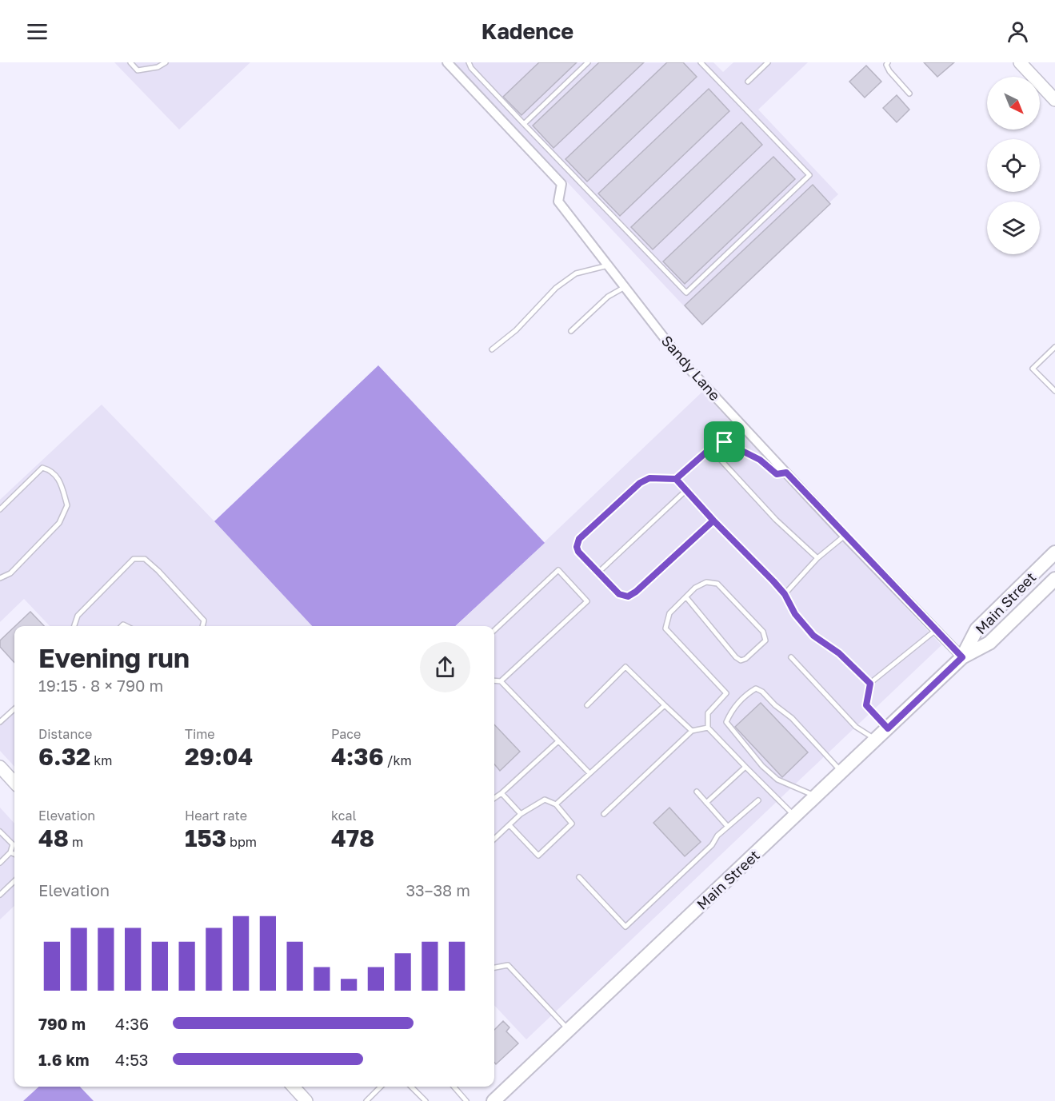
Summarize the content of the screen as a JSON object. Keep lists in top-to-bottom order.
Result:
{
  "streets": {
    "main road": ["Main Street"],
    "street": ["Sandy Lane"]
  },
  "crossings": [
    ["Sandy Lane", "Main Street"]
  ],
  "north": "bottom right",
  "page": {
    "header": "Kadence",
    "heading": ["Evening run", "19:15 · 8 × 790 m"],
    "stats": [
      ["Distance", "6.32 km"],
      ["Time", "29:04"],
      ["Pace", "4:36 /km"],
      ["Elevation", "48 m"],
      ["Heart rate", "153 bpm"],
      ["kcal", "478"]
    ],
    "chart": ["Elevation", "33–38 m"],
    "list": [
      {
        "name": "790 m",
        "note": "4:36"
      },
      {
        "name": "1.6 km",
        "note": "4:53"
      }
    ]
  }
}
